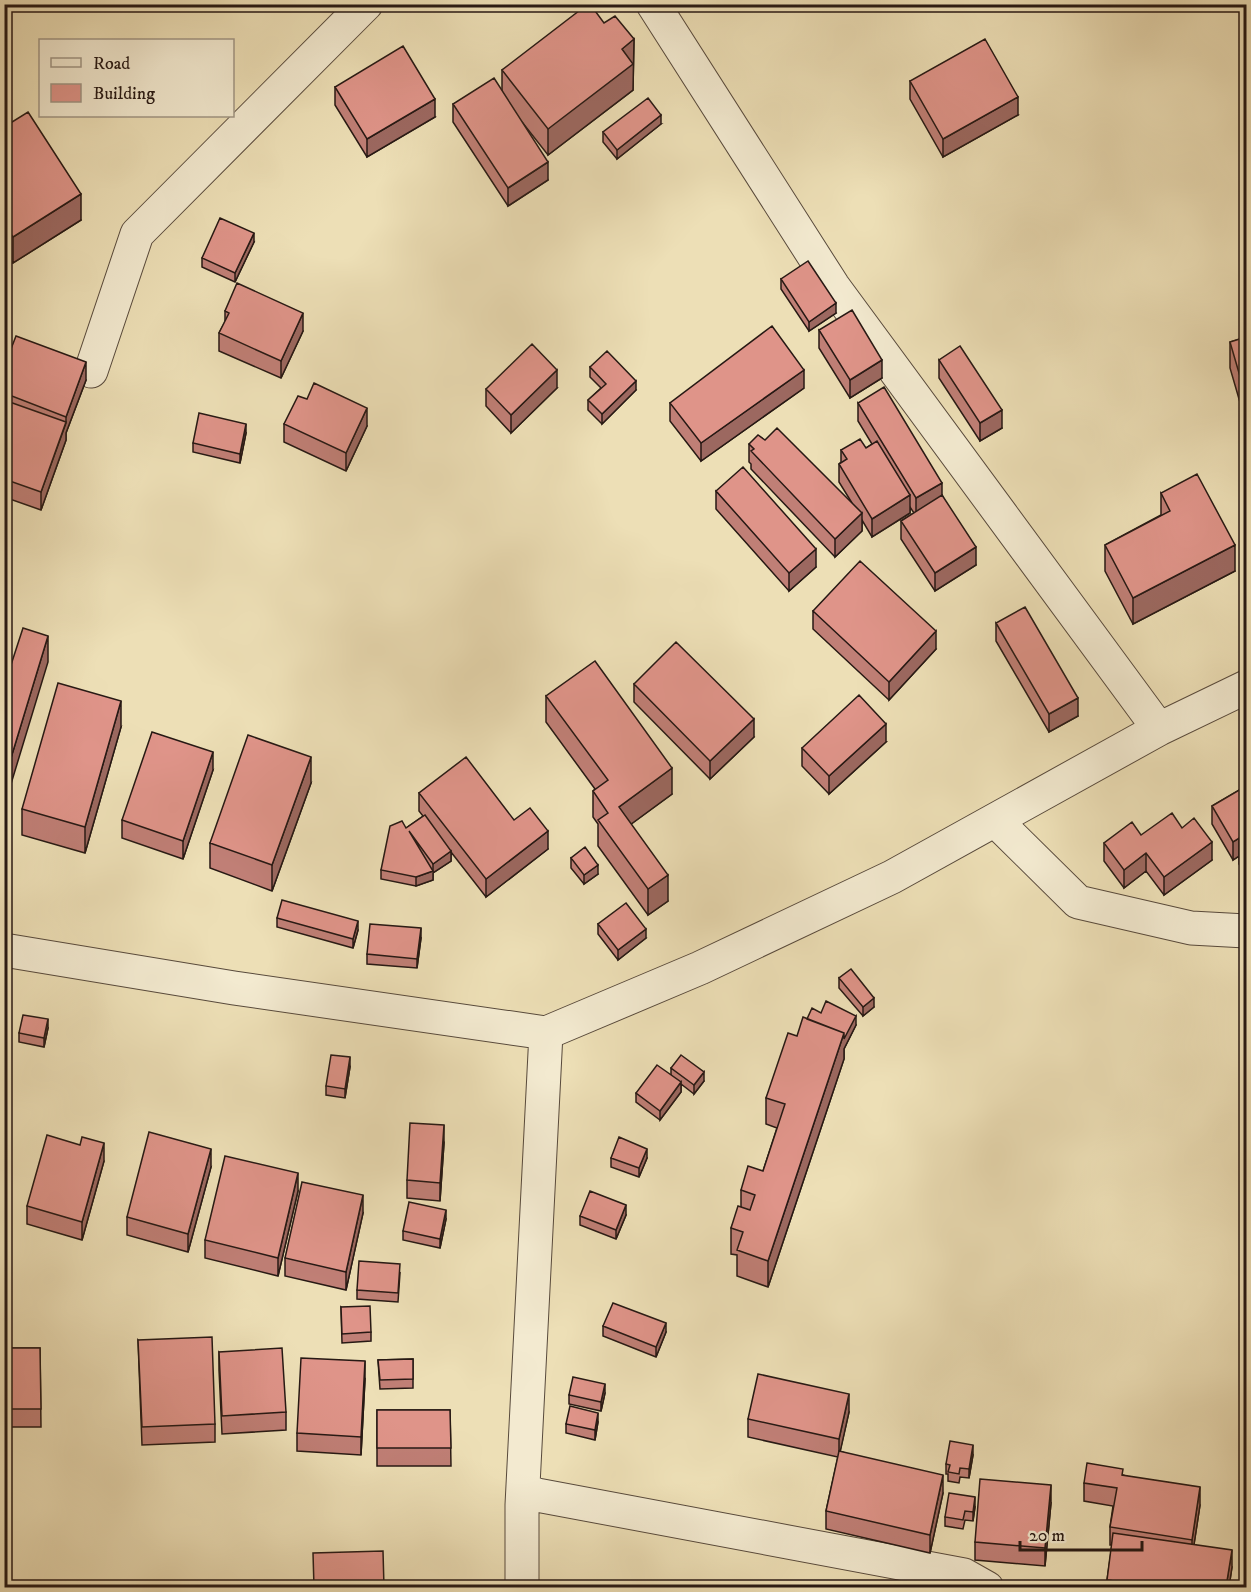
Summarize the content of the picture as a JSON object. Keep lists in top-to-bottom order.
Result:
{
  "legend": ["Road", "Building"],
  "scale_bar": "20 m"
}
